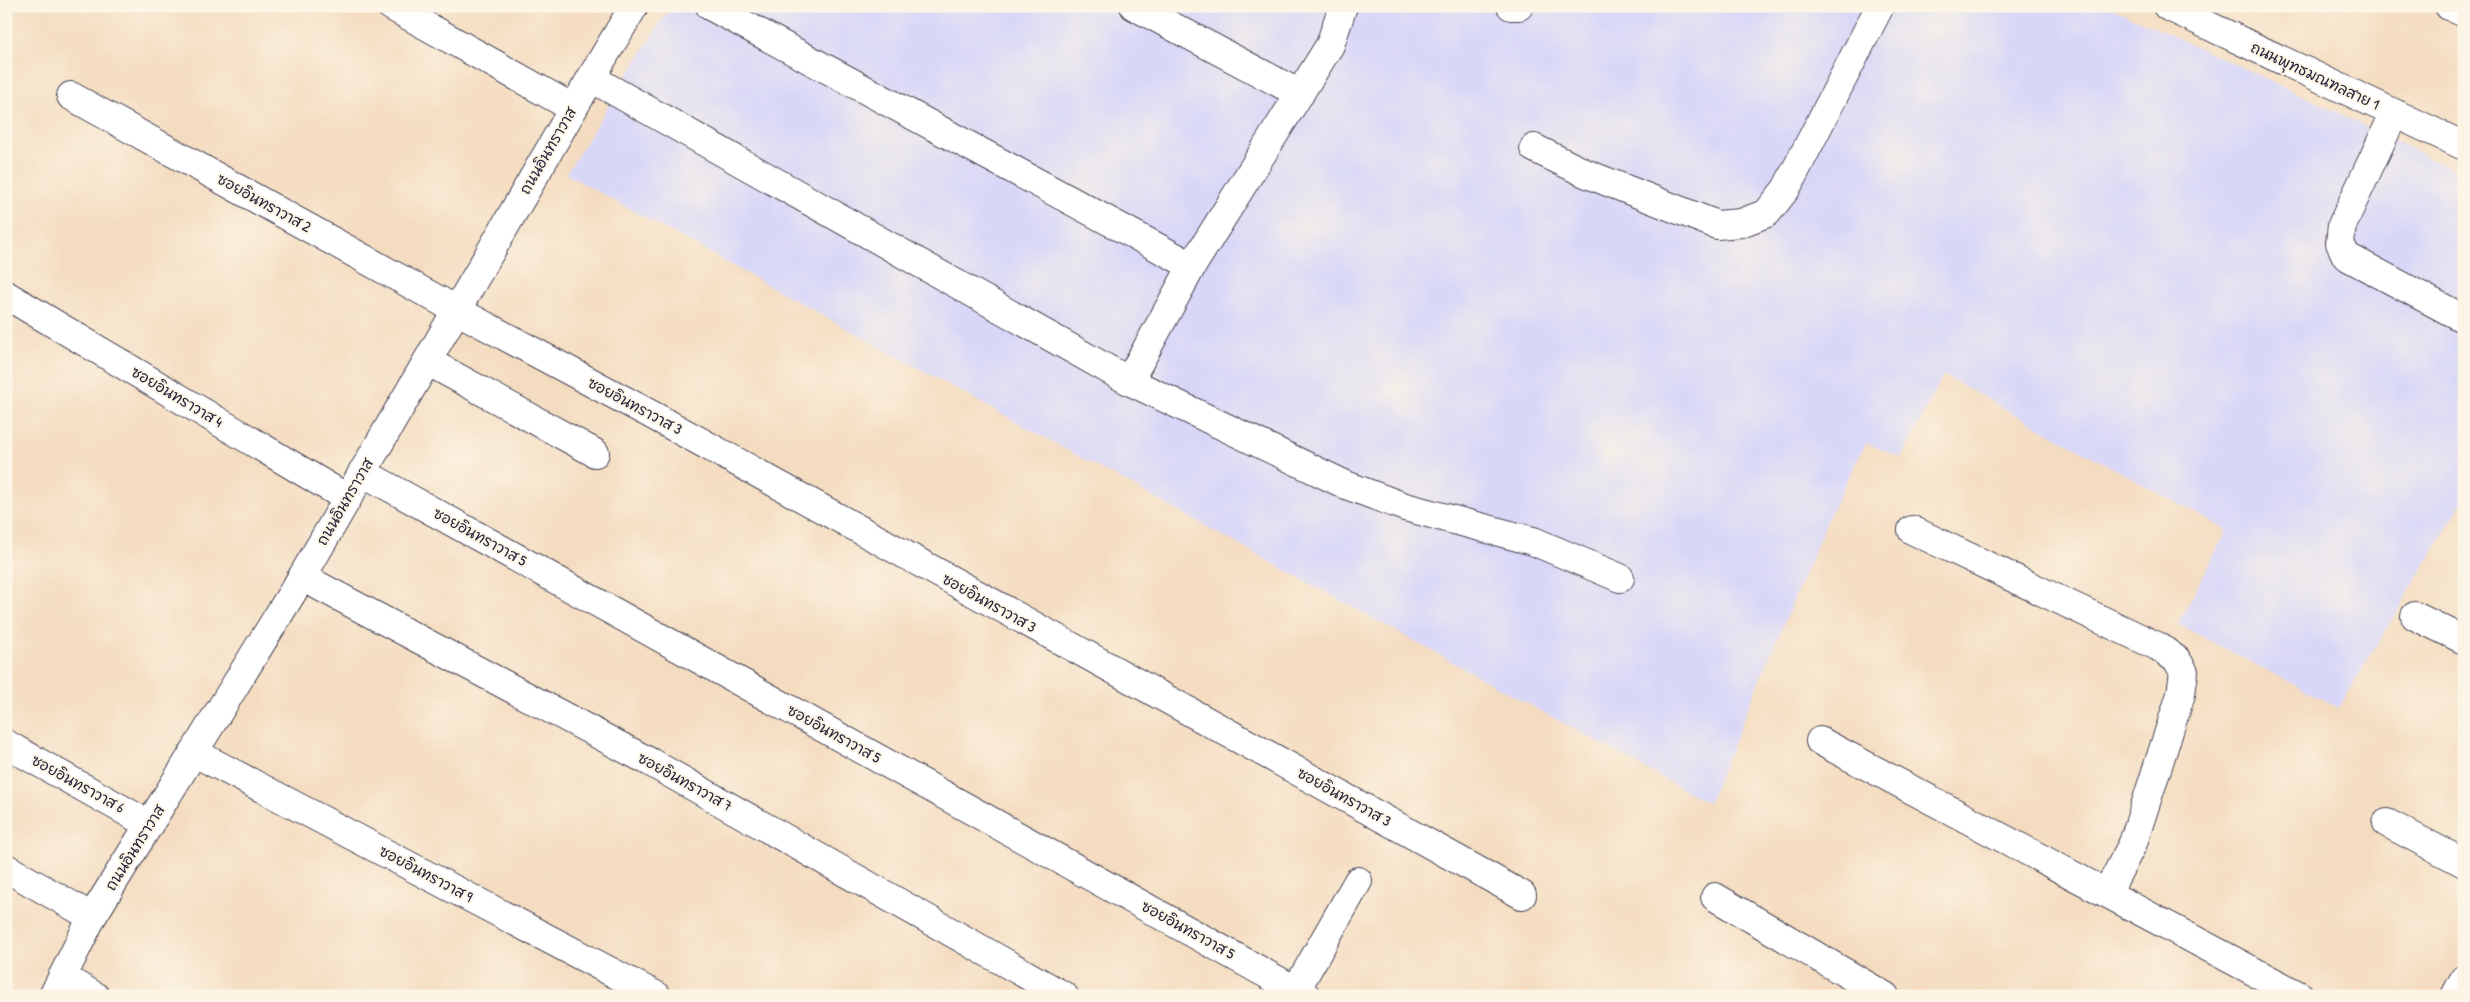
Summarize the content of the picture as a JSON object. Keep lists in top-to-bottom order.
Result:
{
  "streets": {
    "street": [
      "ถนนพุทธมณฑลสาย 1",
      "ถนนอินทราวาส",
      "ซอยอินทราวาส 2",
      "ซอยอินทราวาส 4",
      "ซอยอินทราวาส 3",
      "ซอยอินทราวาส 5",
      "ซอยอินทราวาส 7",
      "ซอยอินทราวาส 6",
      "ซอยอินทราวาส 9"
    ]
  },
  "crossings": [
    ["ถนนอินทราวาส", "ซอยอินทราวาส 2"],
    ["ถนนอินทราวาส", "ซอยอินทราวาส 4"],
    ["ถนนอินทราวาส", "ซอยอินทราวาส 3"],
    ["ถนนอินทราวาส", "ซอยอินทราวาส 5"],
    ["ถนนอินทราวาส", "ซอยอินทราวาส 7"],
    ["ถนนอินทราวาส", "ซอยอินทราวาส 6"],
    ["ถนนอินทราวาส", "ซอยอินทราวาส 9"],
    ["ซอยอินทราวาส 2", "ซอยอินทราวาส 3"]
  ]
}
